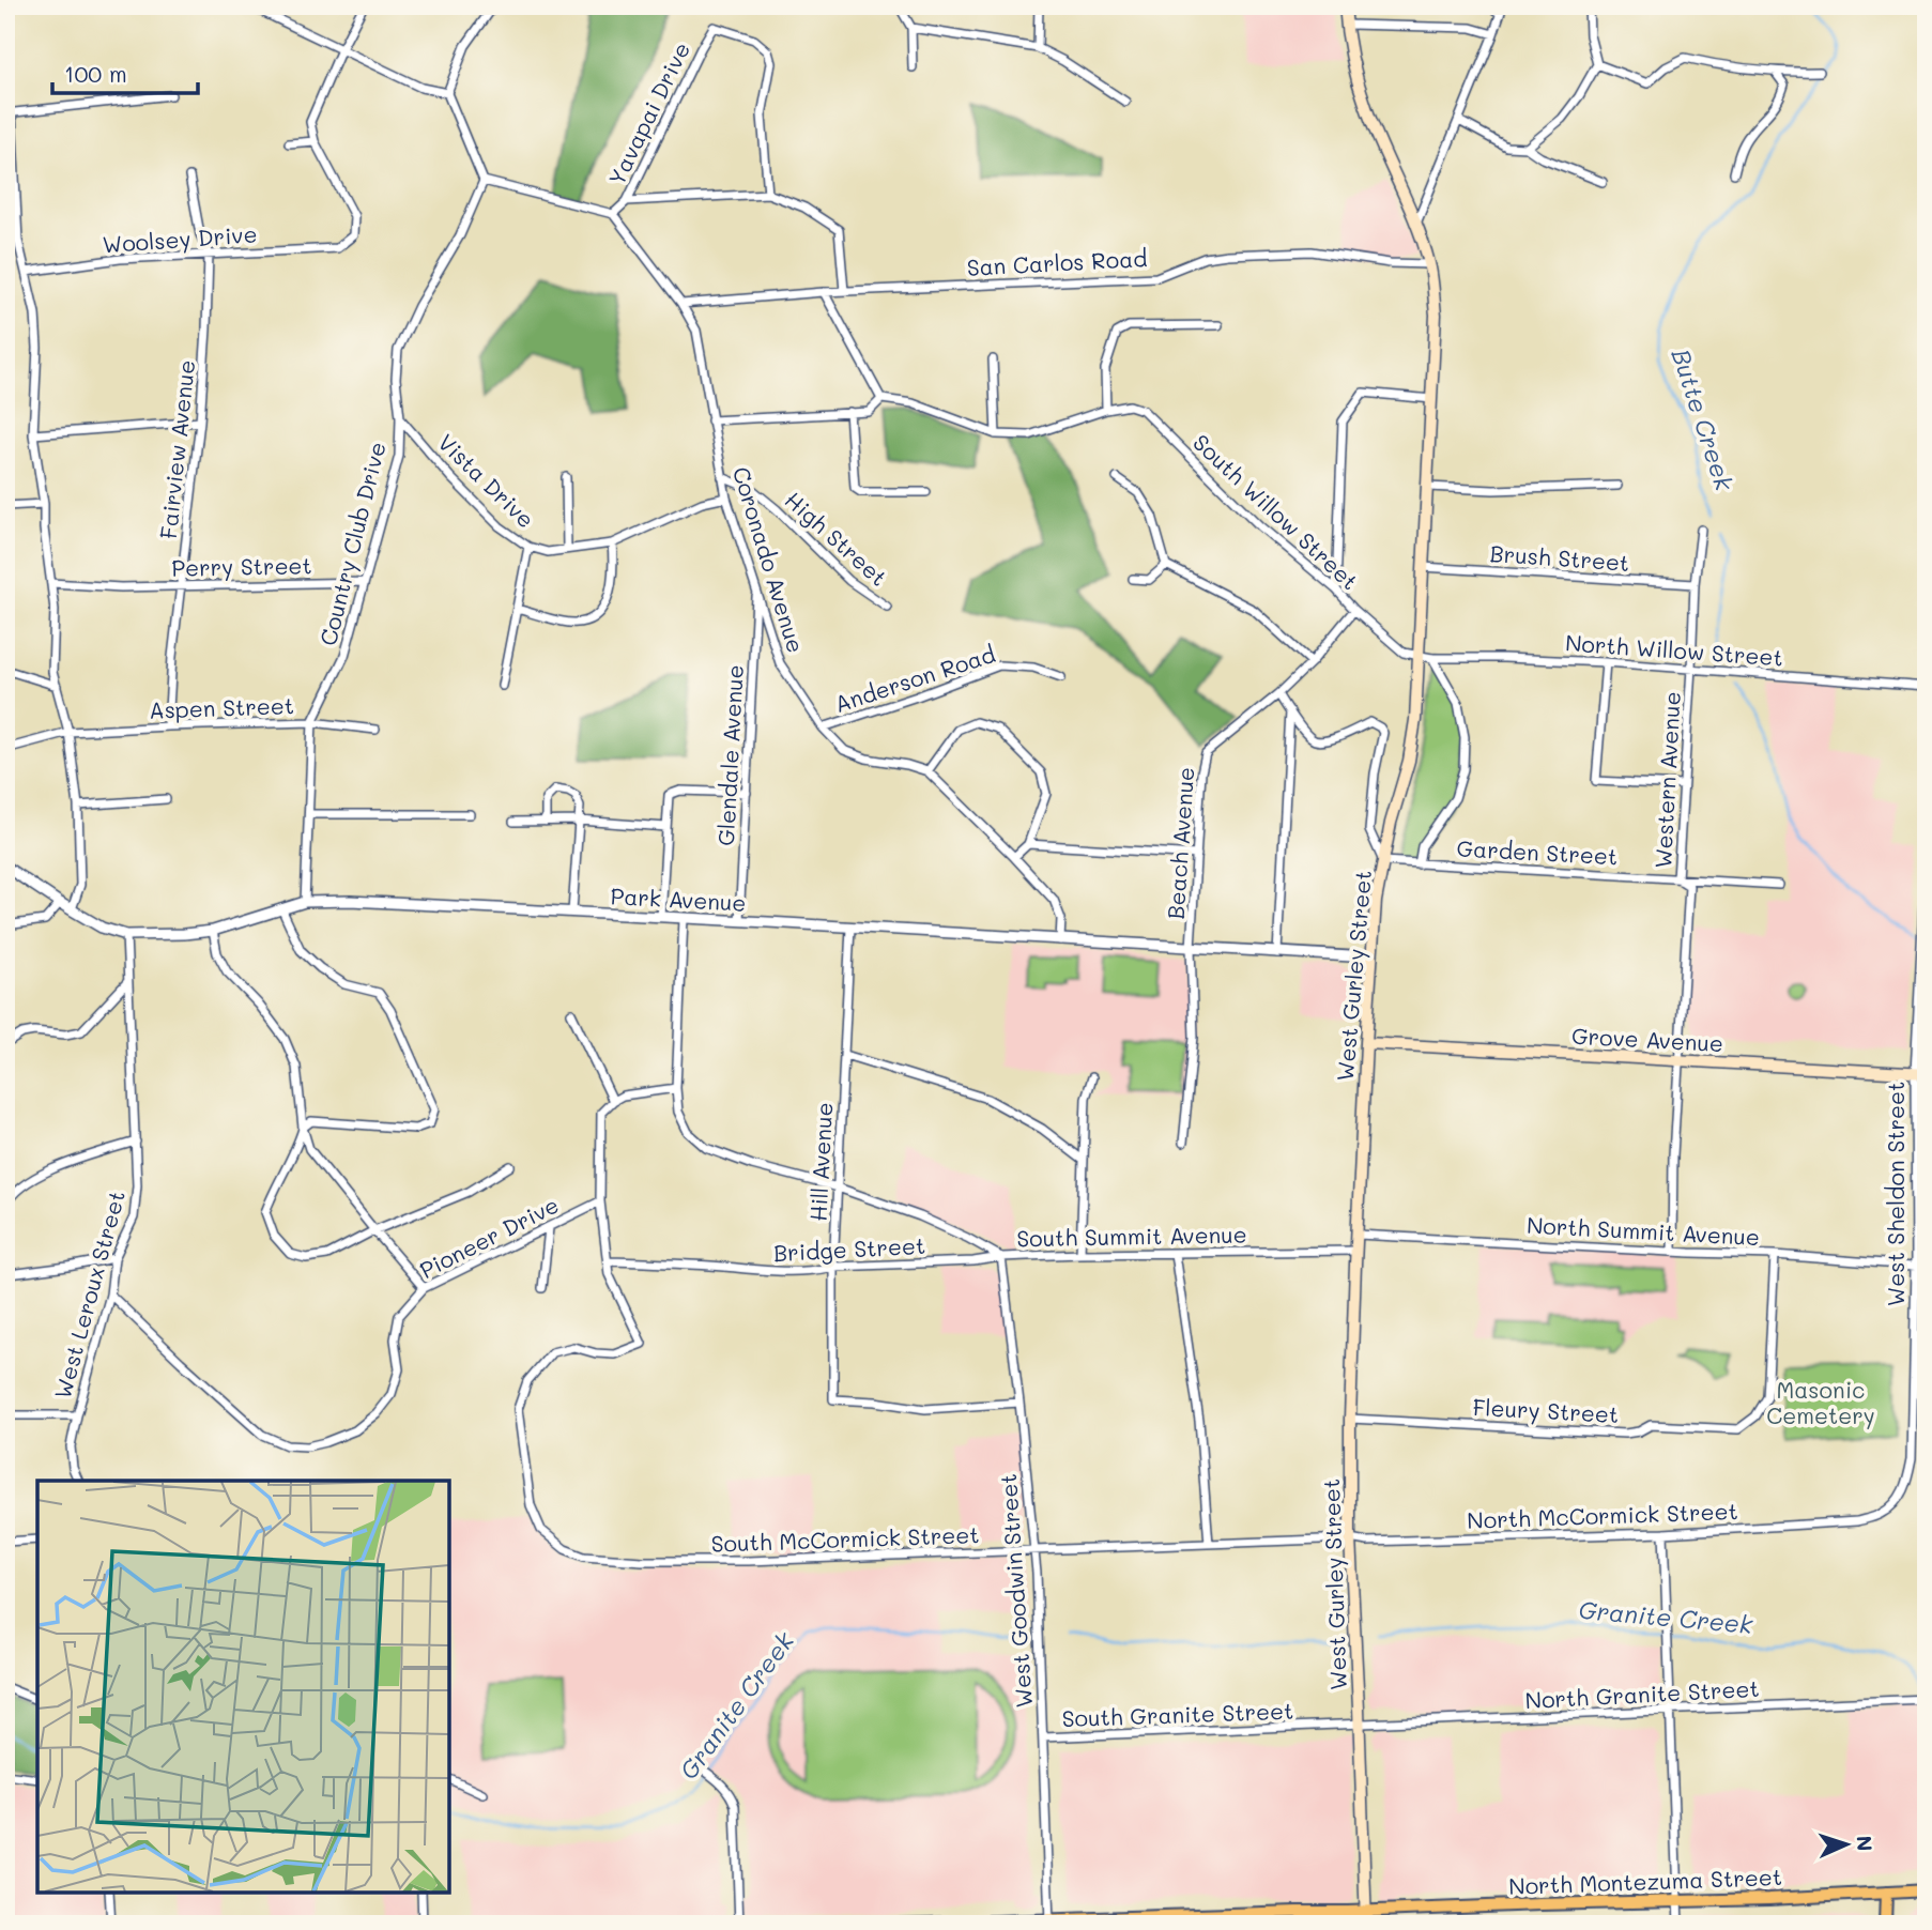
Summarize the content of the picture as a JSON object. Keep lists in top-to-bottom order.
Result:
{
  "streets": {
    "main road": ["West Gurley Street", "Grove Avenue", "North Montezuma Street"],
    "street": [
      "Yavapai Drive",
      "Woolsey Drive",
      "San Carlos Road",
      "Fairview Avenue",
      "Vista Drive",
      "South Willow Street",
      "High Street",
      "Country Club Drive",
      "Brush Street",
      "Coronado Avenue",
      "Perry Street",
      "North Willow Street",
      "Anderson Road",
      "Aspen Street",
      "Glendale Avenue",
      "Western Avenue",
      "Beach Avenue",
      "Garden Street",
      "Park Avenue",
      "Hill Avenue",
      "West Sheldon Street",
      "North Summit Avenue",
      "South Summit Avenue",
      "Pioneer Drive",
      "Bridge Street",
      "West Leroux Street",
      "Fleury Street",
      "North McCormick Street",
      "South McCormick Street",
      "West Goodwin Street",
      "North Granite Street",
      "South Granite Street"
    ]
  },
  "crossings": [
    ["Yavapai Drive", "Coronado Avenue"],
    ["Woolsey Drive", "Fairview Avenue"],
    ["San Carlos Road", "Coronado Avenue"],
    ["San Carlos Road", "West Gurley Street"],
    ["Fairview Avenue", "Perry Street"],
    ["Fairview Avenue", "Aspen Street"],
    ["Vista Drive", "Country Club Drive"],
    ["Vista Drive", "Coronado Avenue"],
    ["South Willow Street", "North Willow Street"],
    ["South Willow Street", "Beach Avenue"],
    ["South Willow Street", "West Gurley Street"],
    ["High Street", "Coronado Avenue"],
    ["Country Club Drive", "Perry Street"],
    ["Country Club Drive", "Aspen Street"],
    ["Country Club Drive", "Park Avenue"],
    ["Brush Street", "Western Avenue"],
    ["Brush Street", "West Gurley Street"],
    ["Coronado Avenue", "Anderson Road"],
    ["Coronado Avenue", "Glendale Avenue"],
    ["North Willow Street", "Western Avenue"],
    ["North Willow Street", "West Gurley Street"],
    ["Glendale Avenue", "Park Avenue"],
    ["Western Avenue", "Garden Street"],
    ["Western Avenue", "Grove Avenue"],
    ["Western Avenue", "North Summit Avenue"],
    ["Beach Avenue", "Park Avenue"],
    ["Garden Street", "West Gurley Street"],
    ["Park Avenue", "West Gurley Street"],
    ["Park Avenue", "Hill Avenue"],
    ["Park Avenue", "West Leroux Street"],
    ["West Gurley Street", "Grove Avenue"],
    ["West Gurley Street", "North Summit Avenue"],
    ["West Gurley Street", "South Summit Avenue"],
    ["West Gurley Street", "Fleury Street"],
    ["West Gurley Street", "North McCormick Street"],
    ["West Gurley Street", "South McCormick Street"],
    ["West Gurley Street", "North Granite Street"],
    ["West Gurley Street", "South Granite Street"],
    ["West Gurley Street", "North Montezuma Street"],
    ["Grove Avenue", "West Sheldon Street"],
    ["Hill Avenue", "South Summit Avenue"],
    ["Hill Avenue", "Bridge Street"],
    ["Hill Avenue", "West Goodwin Street"],
    ["West Sheldon Street", "North Summit Avenue"],
    ["West Sheldon Street", "North McCormick Street"],
    ["North Summit Avenue", "Fleury Street"],
    ["South Summit Avenue", "Bridge Street"],
    ["South Summit Avenue", "West Goodwin Street"],
    ["Pioneer Drive", "West Leroux Street"],
    ["Bridge Street", "South McCormick Street"],
    ["Bridge Street", "West Goodwin Street"],
    ["North McCormick Street", "South McCormick Street"],
    ["South McCormick Street", "West Goodwin Street"],
    ["West Goodwin Street", "South Granite Street"],
    ["West Goodwin Street", "North Montezuma Street"],
    ["North Granite Street", "South Granite Street"]
  ],
  "water": ["Butte Creek", "Granite Creek"],
  "parks": ["Masonic Cemetery"],
  "scale_bar": "100 m",
  "north": "right"
}
